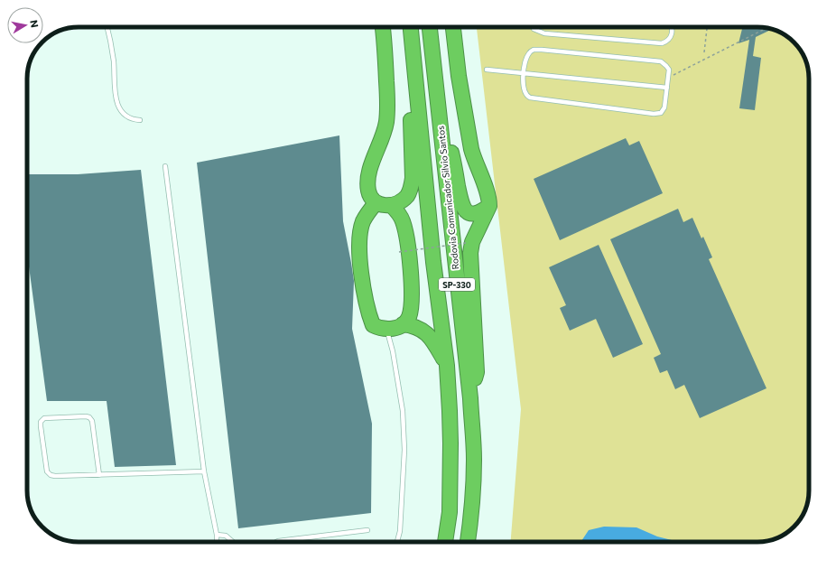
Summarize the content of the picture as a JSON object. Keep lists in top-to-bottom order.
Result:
{
  "streets": {
    "highway": ["Rodovia Comunicador Silvio Santos", "SP-330"]
  },
  "north": "right"
}
